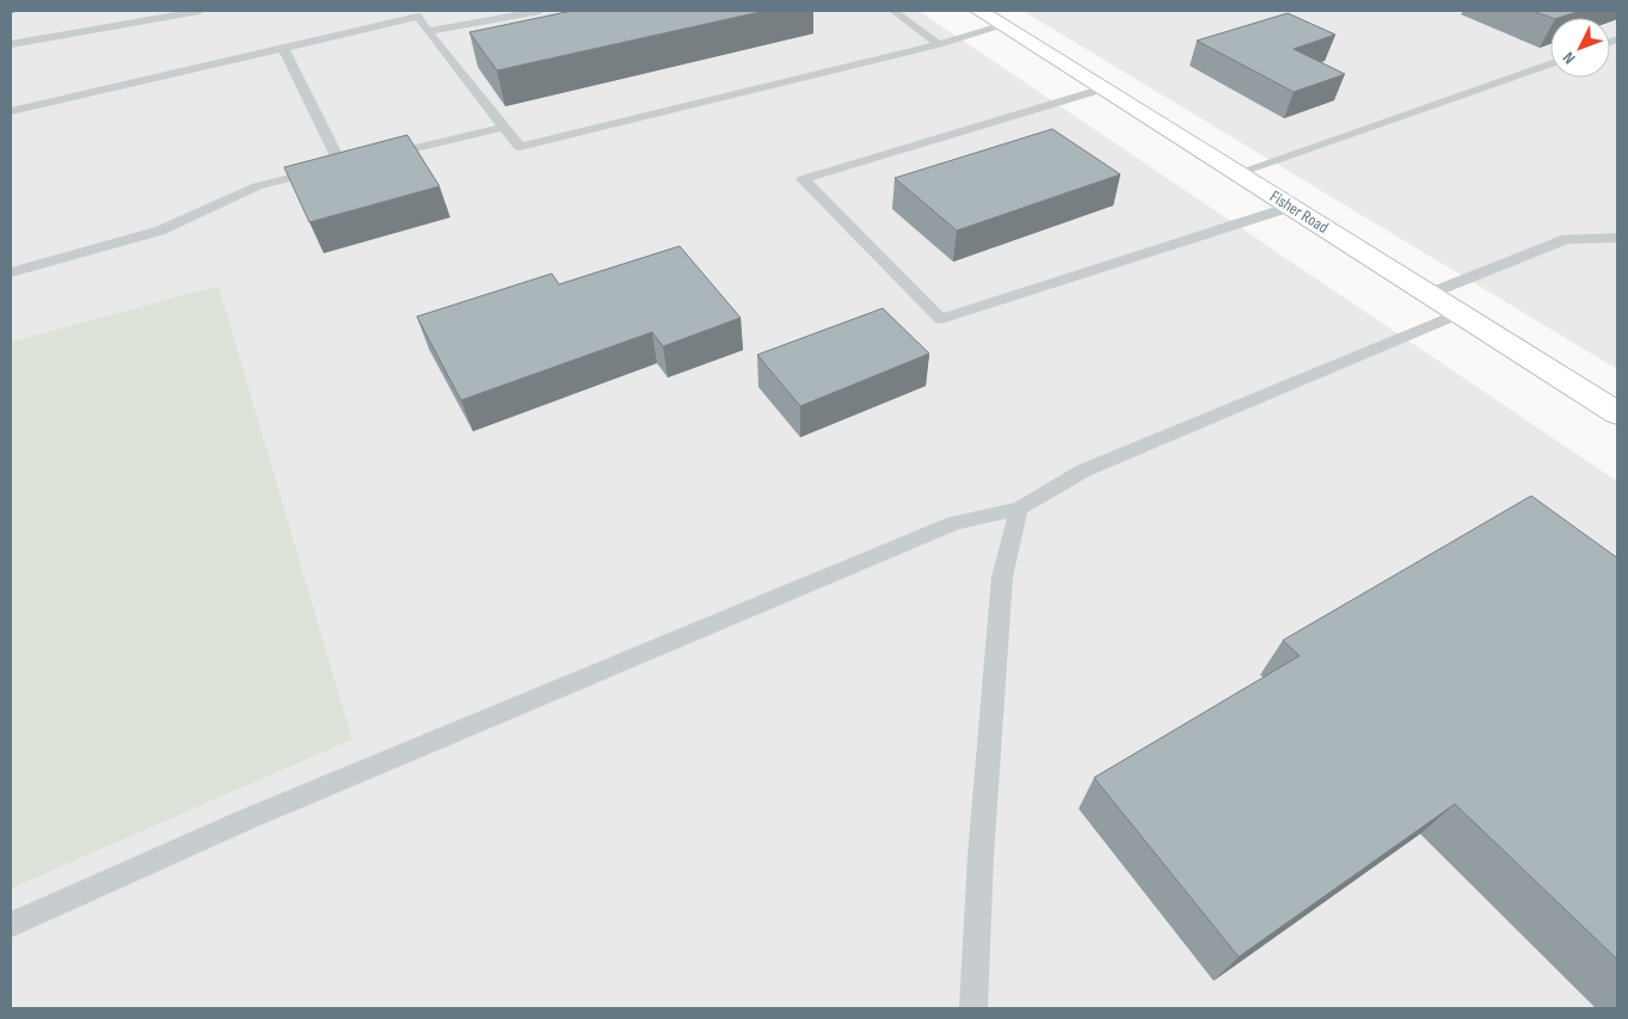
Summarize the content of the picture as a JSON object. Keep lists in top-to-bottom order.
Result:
{
  "streets": {
    "main road": ["Fisher Road"]
  },
  "north": "bottom left"
}
